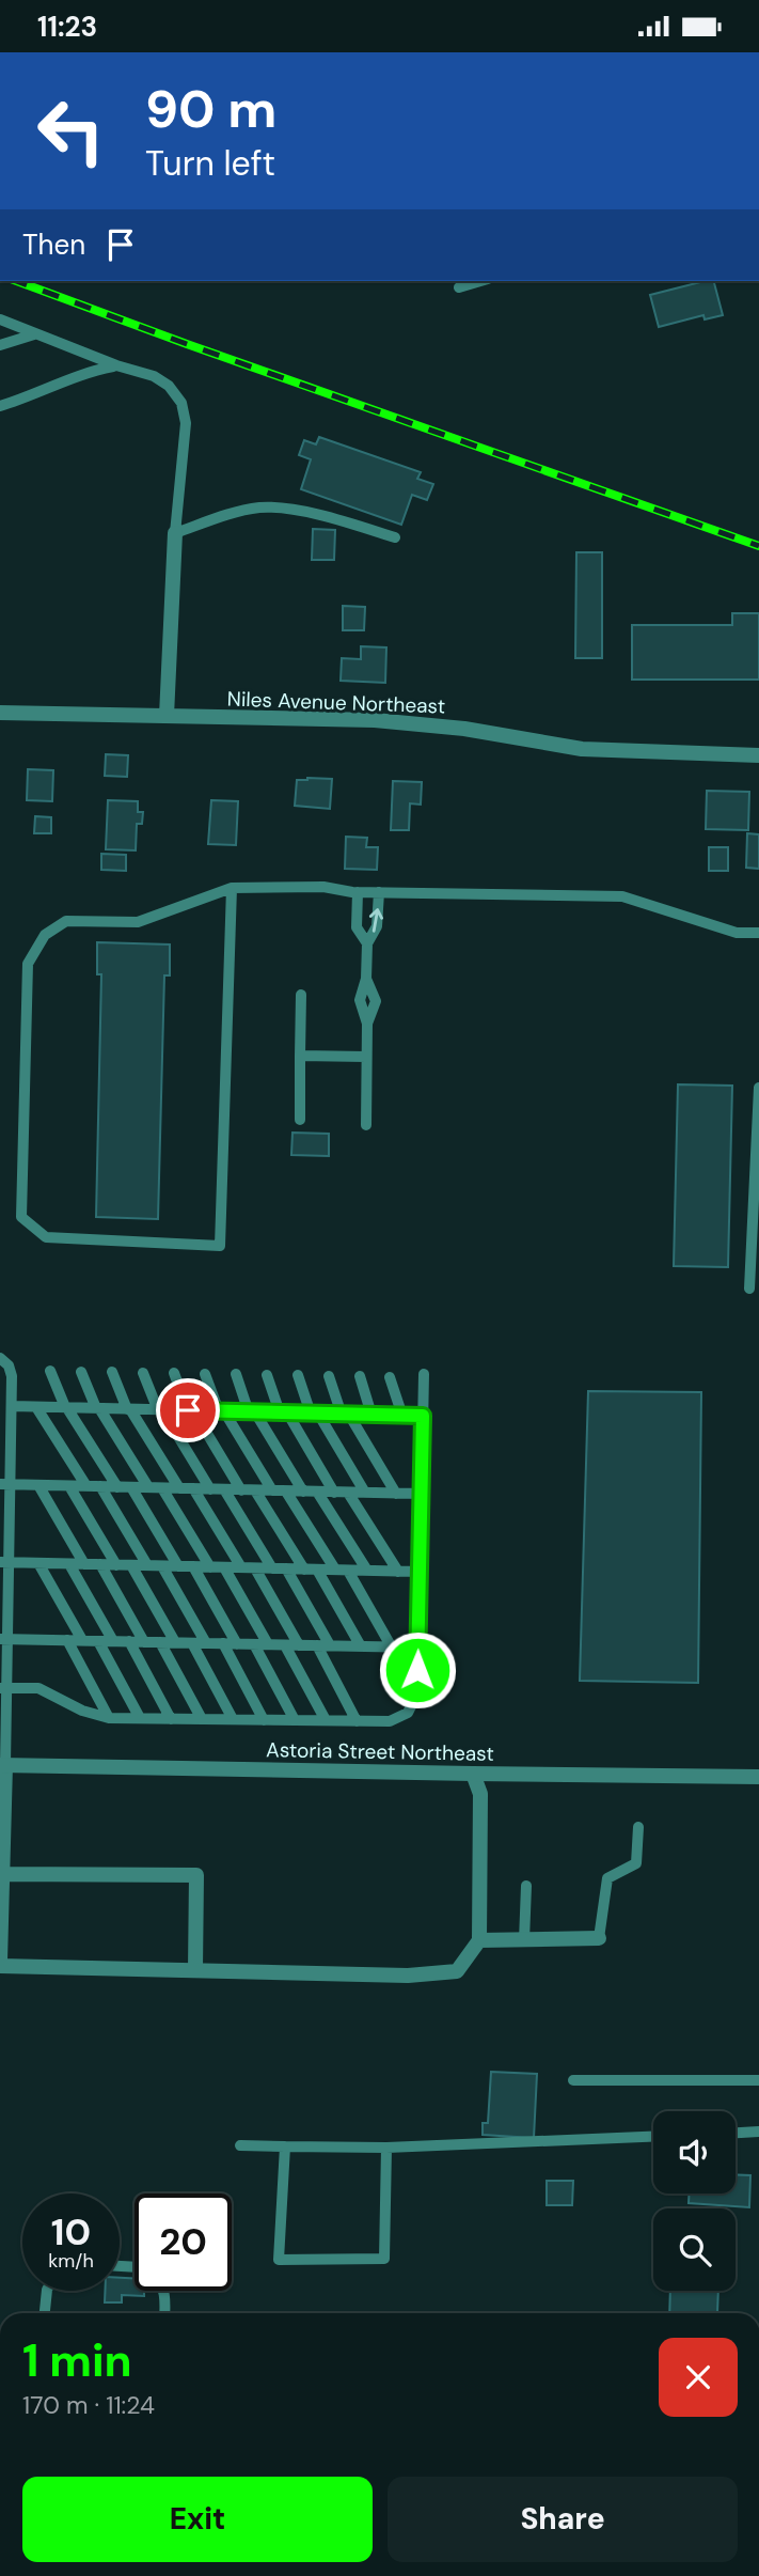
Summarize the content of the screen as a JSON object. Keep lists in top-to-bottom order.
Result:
{
  "streets": {
    "street": ["Niles Avenue Northeast", "Astoria Street Northeast"]
  },
  "page": {
    "status": "11:23",
    "turn": ["90 m", "Turn left"],
    "then": "Then",
    "speed": "10 km/h",
    "limit": "20",
    "heading": ["1 min", "170 m · 11:24"],
    "buttons": ["Exit", "Share"]
  }
}
